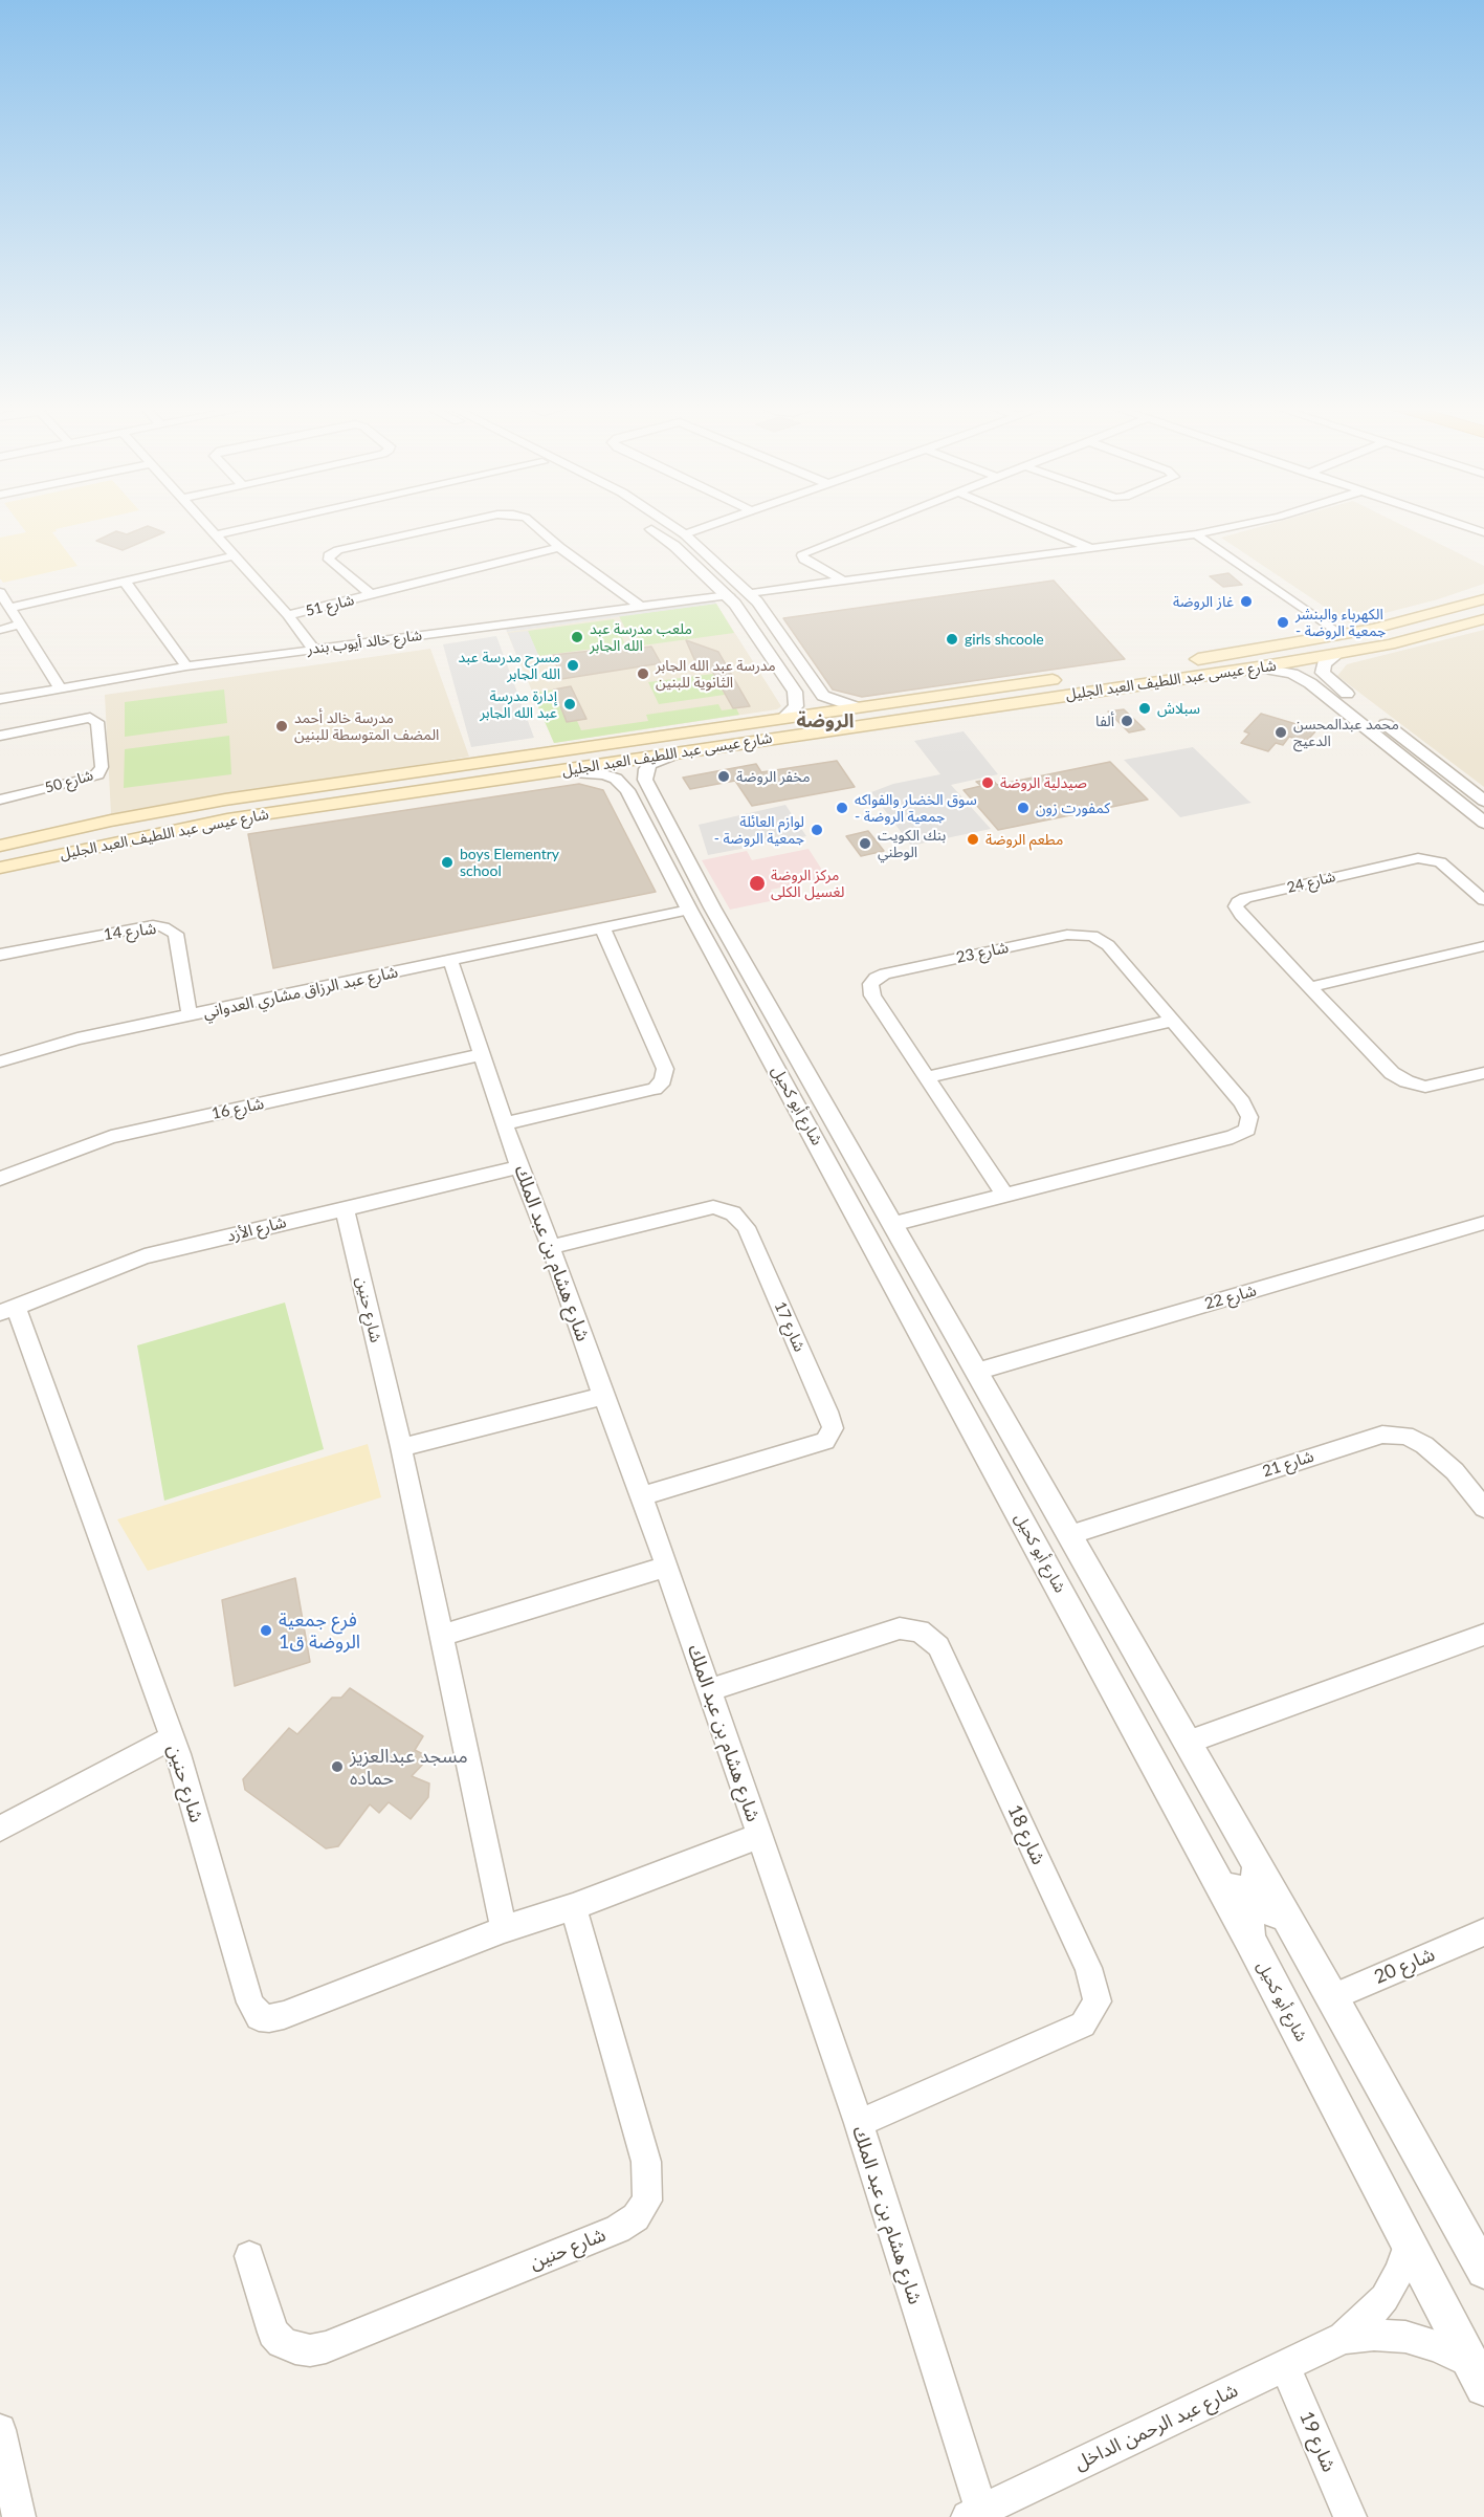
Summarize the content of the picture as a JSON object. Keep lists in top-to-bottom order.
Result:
{
  "streets": {
    "main road": ["شارع عيسى عبد اللطيف العبد الجليل"],
    "street": [
      "شارع 51",
      "شارع خالد أيوب بندر",
      "شارع 50",
      "شارع 24",
      "شارع 14",
      "شارع 23",
      "شارع عبد الرزاق مشاري العدواني",
      "شارع أبو كحيل",
      "شارع 16",
      "شارع الأزد",
      "شارع هشام بن عبد الملك",
      "شارع 22",
      "شارع حنين",
      "شارع 17",
      "شارع 21",
      "شارع 18",
      "شارع 20",
      "شارع عبد الرحمن الداخل",
      "شارع 19"
    ]
  },
  "crossings": [
    ["شارع 51", "شارع خالد أيوب بندر"],
    ["شارع عيسى عبد اللطيف العبد الجليل", "شارع أبو كحيل"],
    ["شارع 14", "شارع عبد الرزاق مشاري العدواني"],
    ["شارع 23", "شارع أبو كحيل"],
    ["شارع عبد الرزاق مشاري العدواني", "شارع أبو كحيل"],
    ["شارع عبد الرزاق مشاري العدواني", "شارع هشام بن عبد الملك"],
    ["شارع أبو كحيل", "شارع 22"],
    ["شارع أبو كحيل", "شارع 21"],
    ["شارع أبو كحيل", "شارع 20"],
    ["شارع أبو كحيل", "شارع عبد الرحمن الداخل"],
    ["شارع 16", "شارع هشام بن عبد الملك"],
    ["شارع الأزد", "شارع هشام بن عبد الملك"],
    ["شارع الأزد", "شارع حنين"],
    ["شارع هشام بن عبد الملك", "شارع حنين"],
    ["شارع هشام بن عبد الملك", "شارع 17"],
    ["شارع هشام بن عبد الملك", "شارع 18"],
    ["شارع هشام بن عبد الملك", "شارع عبد الرحمن الداخل"],
    ["شارع عبد الرحمن الداخل", "شارع 19"]
  ],
  "districts": ["الروضة"],
  "places": [
    "غاز الروضة",
    "الكهرباء والبنشر - جمعية الروضة",
    "ملعب مدرسة عبد الله الجابر",
    "girls shcoole",
    "مسرح مدرسة عبد الله الجابر",
    "مدرسة عبد الله الجابر الثانوية للبنين",
    "إدارة مدرسة عبد الله الجابر",
    "سبلاش",
    "ألفا",
    "مدرسة خالد أحمد المضف المتوسطة للبنين",
    "محمد عبدالمحسن الدعيج",
    "مخفر الروضة",
    "صيدلية الروضة",
    "سوق الخضار والفواكه - جمعية الروضة",
    "كمفورت زون",
    "لوازم العائلة - جمعية الروضة",
    "مطعم الروضة",
    "بنك الكويت الوطني",
    "boys Elementry school",
    "مركز الروضة لغسيل الكلى",
    "فرع جمعية الروضة ق1",
    "مسجد عبدالعزيز حماده"
  ]
}
